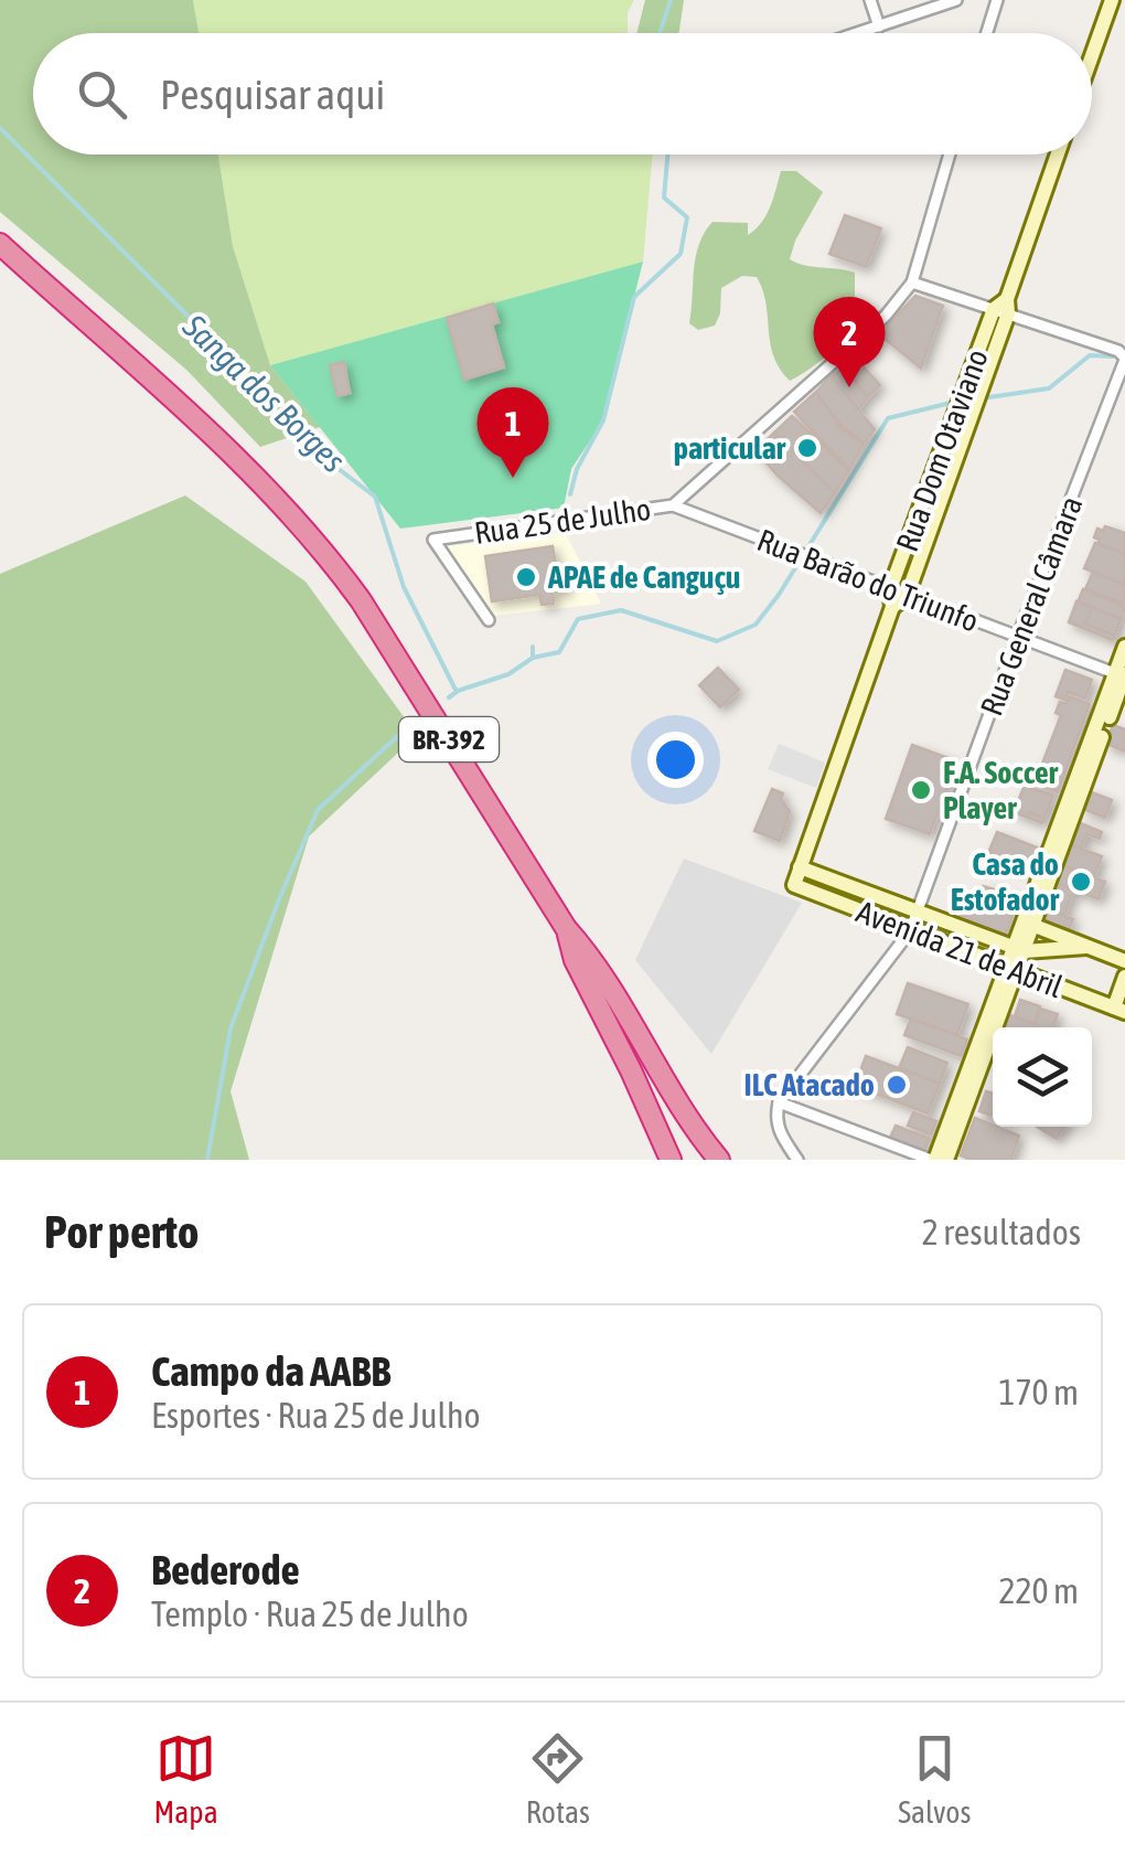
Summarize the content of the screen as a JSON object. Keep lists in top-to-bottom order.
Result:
{
  "streets": {
    "highway": ["BR-392"],
    "street": [
      "Rua Dom Otaviano",
      "Rua 25 de Julho",
      "Rua Barão do Triunfo",
      "Rua General Câmara",
      "Avenida 21 de Abril"
    ]
  },
  "crossings": [
    ["Rua Dom Otaviano", "Rua Barão do Triunfo"],
    ["Rua Dom Otaviano", "Avenida 21 de Abril"],
    ["Rua 25 de Julho", "Rua Barão do Triunfo"],
    ["Rua Barão do Triunfo", "Rua General Câmara"],
    ["Rua General Câmara", "Avenida 21 de Abril"]
  ],
  "water": ["Sanga dos Borges"],
  "places": [
    "particular",
    "APAE de Canguçu",
    "F.A. Soccer Player",
    "Casa do Estofador",
    "ILC Atacado"
  ],
  "page": {
    "search": "Pesquisar aqui",
    "pins": ["2", "1"],
    "heading": ["Por perto", "2 resultados"],
    "list": [
      {
        "mark": "1",
        "name": "Campo da AABB",
        "note": "Esportes · Rua 25 de Julho",
        "value": "170 m"
      },
      {
        "mark": "2",
        "name": "Bederode",
        "note": "Templo · Rua 25 de Julho",
        "value": "220 m"
      }
    ],
    "nav": ["Mapa", "Rotas", "Salvos"]
  }
}
